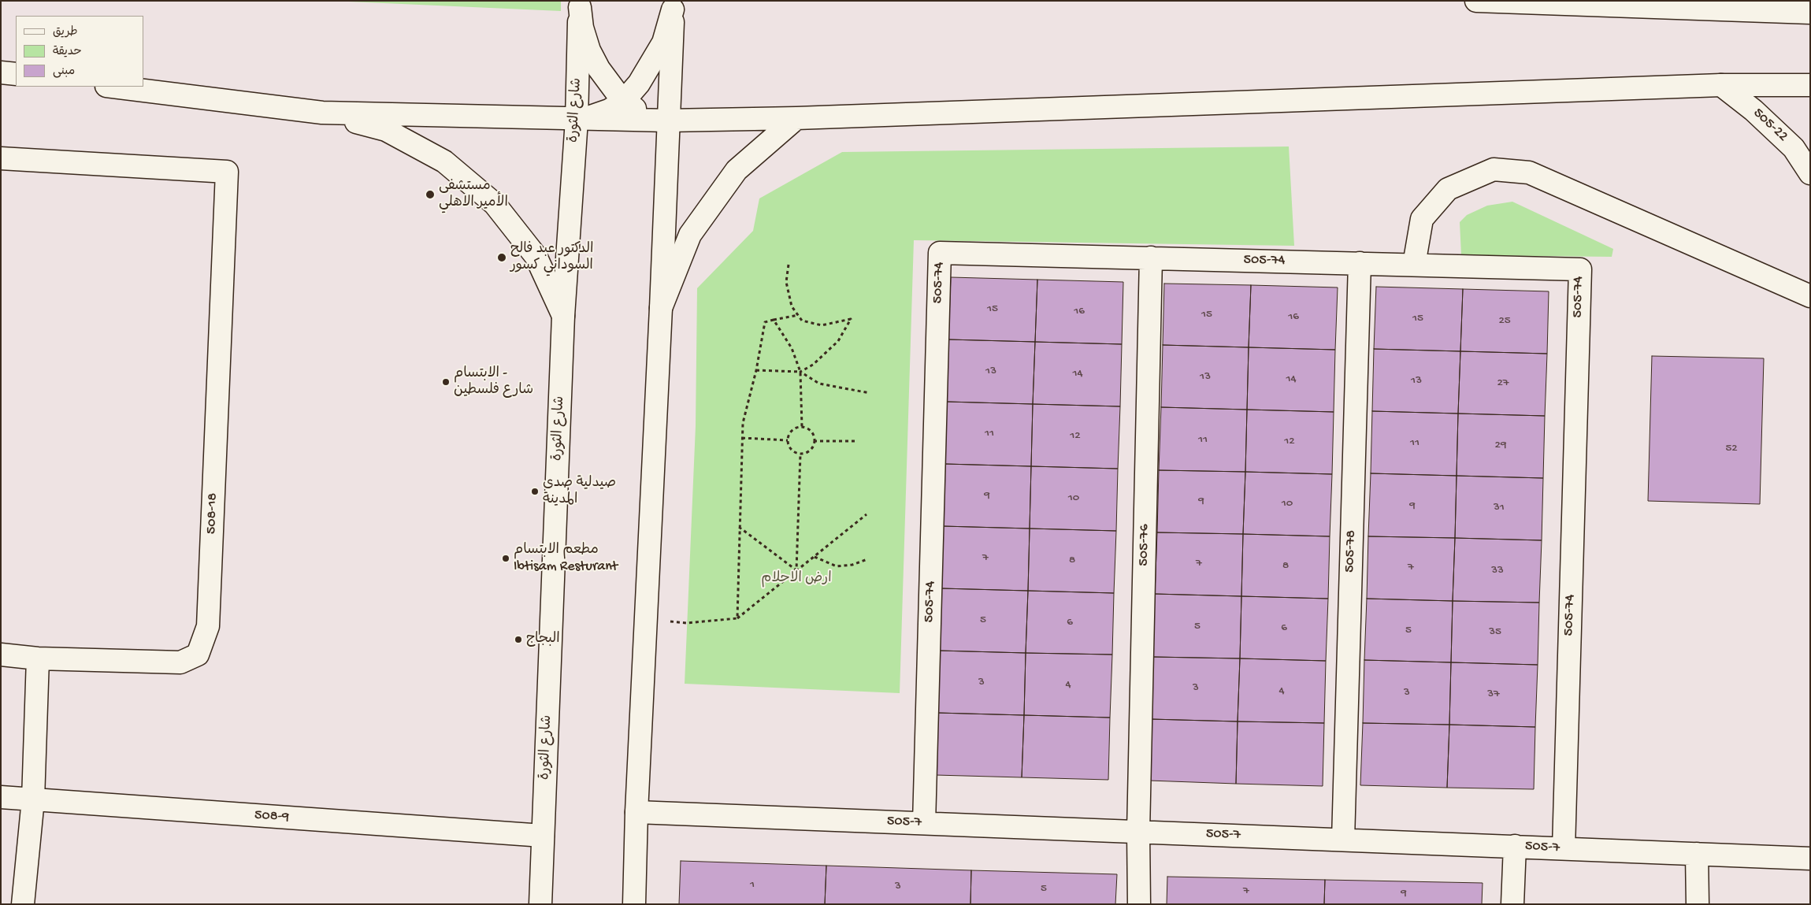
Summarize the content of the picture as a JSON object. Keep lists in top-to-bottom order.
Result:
{
  "streets": {
    "main road": [
      "شارع الثورة",
      "505-22",
      "505-74",
      "508-18",
      "505-76",
      "505-78",
      "508-9",
      "505-7"
    ]
  },
  "crossings": [
    ["شارع الثورة", "508-9"],
    ["505-74", "505-76"],
    ["505-74", "505-78"],
    ["505-74", "505-7"],
    ["505-76", "505-7"],
    ["505-78", "505-7"]
  ],
  "parks": ["ارض الاحلام"],
  "places": [
    "مستشفى الأمير الاهلي",
    "الدكتور عبد فالح السوداني كسور",
    "الابتسام - شارع فلسطين",
    "صيدلية صدى المدينة",
    "مطعم الابتسام Ibtisam Resturant",
    "البجاج"
  ],
  "house_numbers": [
    "15",
    "16",
    "15",
    "16",
    "15",
    "25",
    "13",
    "14",
    "13",
    "14",
    "13",
    "27",
    "11",
    "12",
    "11",
    "12",
    "11",
    "29",
    "52",
    "9",
    "10",
    "9",
    "10",
    "9",
    "31",
    "7",
    "8",
    "7",
    "8",
    "7",
    "33",
    "5",
    "6",
    "5",
    "6",
    "5",
    "35",
    "3",
    "4",
    "3",
    "4",
    "3",
    "37",
    "1",
    "3",
    "5",
    "7",
    "9"
  ],
  "legend": ["طريق", "حديقة", "مبنى"]
}
